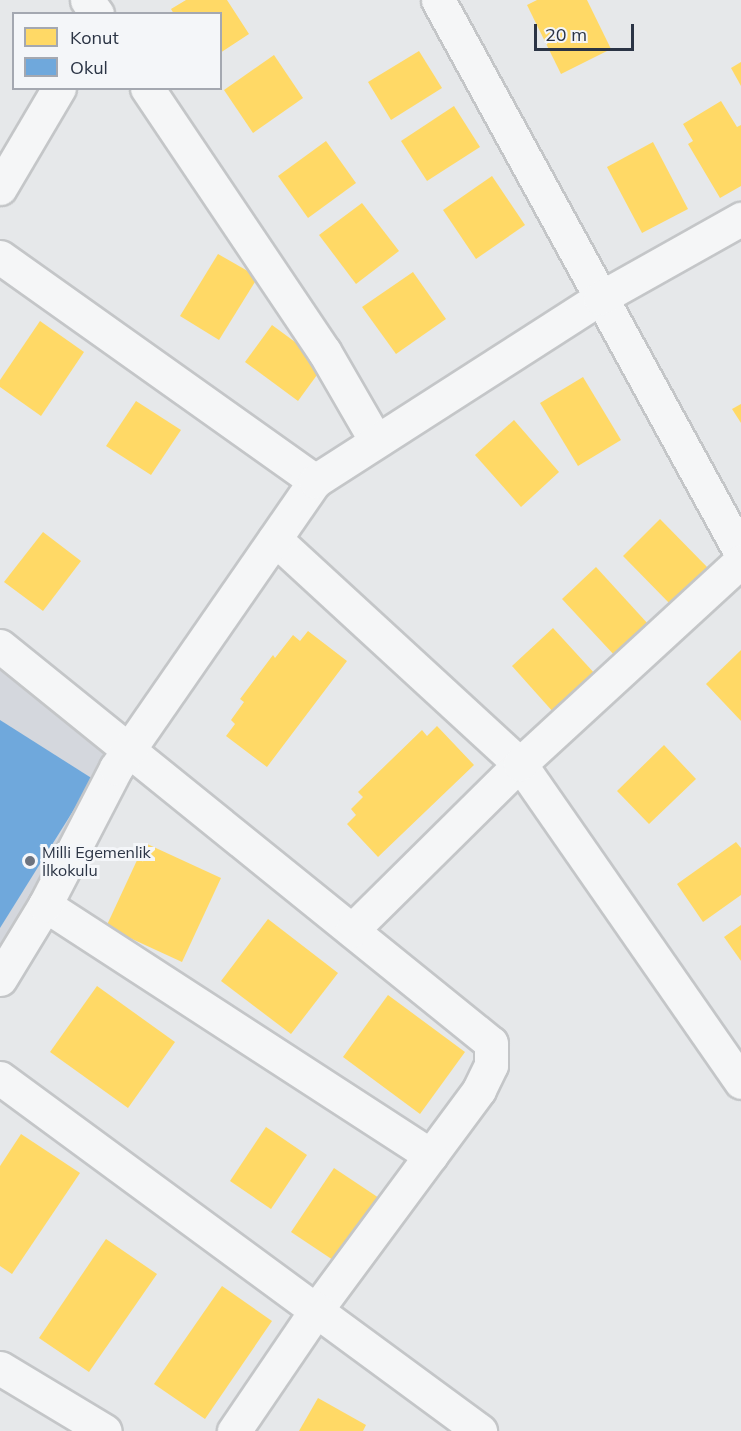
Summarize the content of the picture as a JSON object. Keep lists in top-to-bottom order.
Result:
{
  "places": ["Milli Egemenlik İlkokulu"],
  "legend": ["Konut", "Okul"],
  "scale_bar": "20 m"
}
